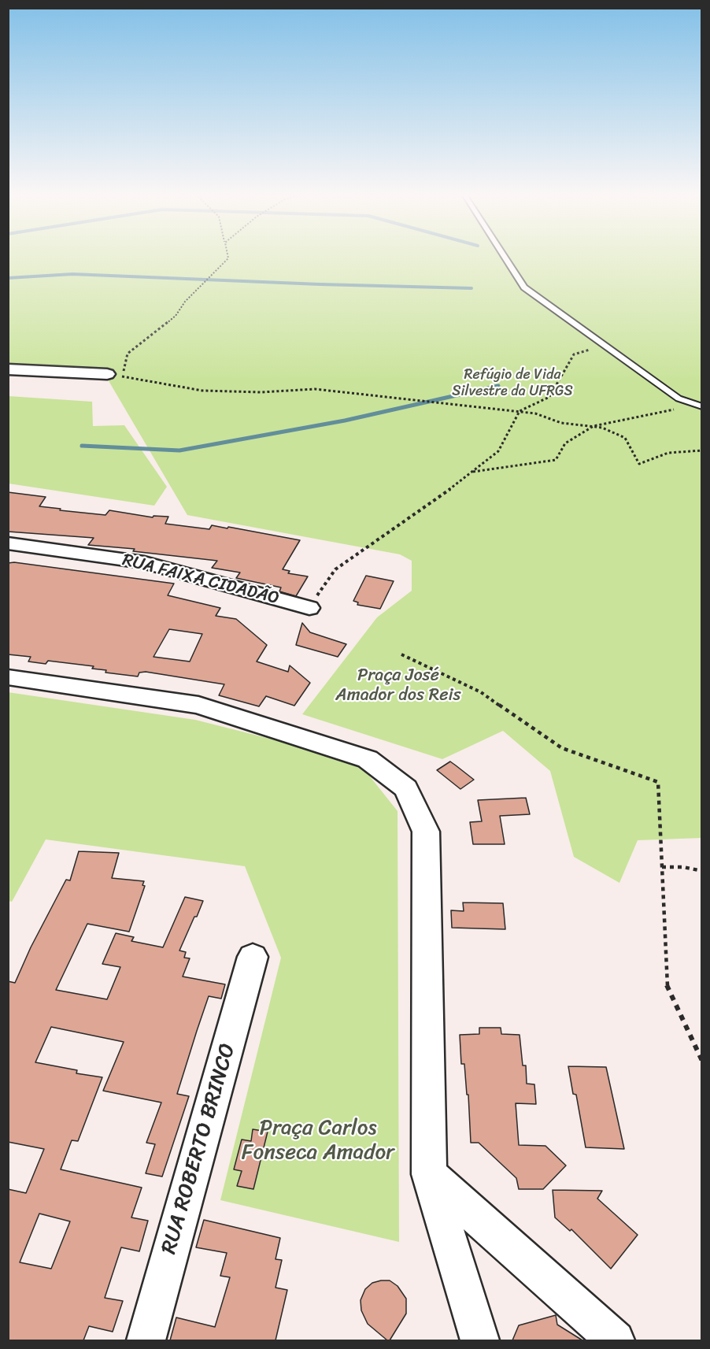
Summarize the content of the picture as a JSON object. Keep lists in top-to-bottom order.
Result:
{
  "streets": {
    "street": ["RUA FAIXA CIDADÃO", "RUA ROBERTO BRINCO"]
  },
  "parks": ["Refúgio de Vida Silvestre da UFRGS", "Praça José Amador dos Reis", "Praça Carlos Fonseca Amador"]
}
